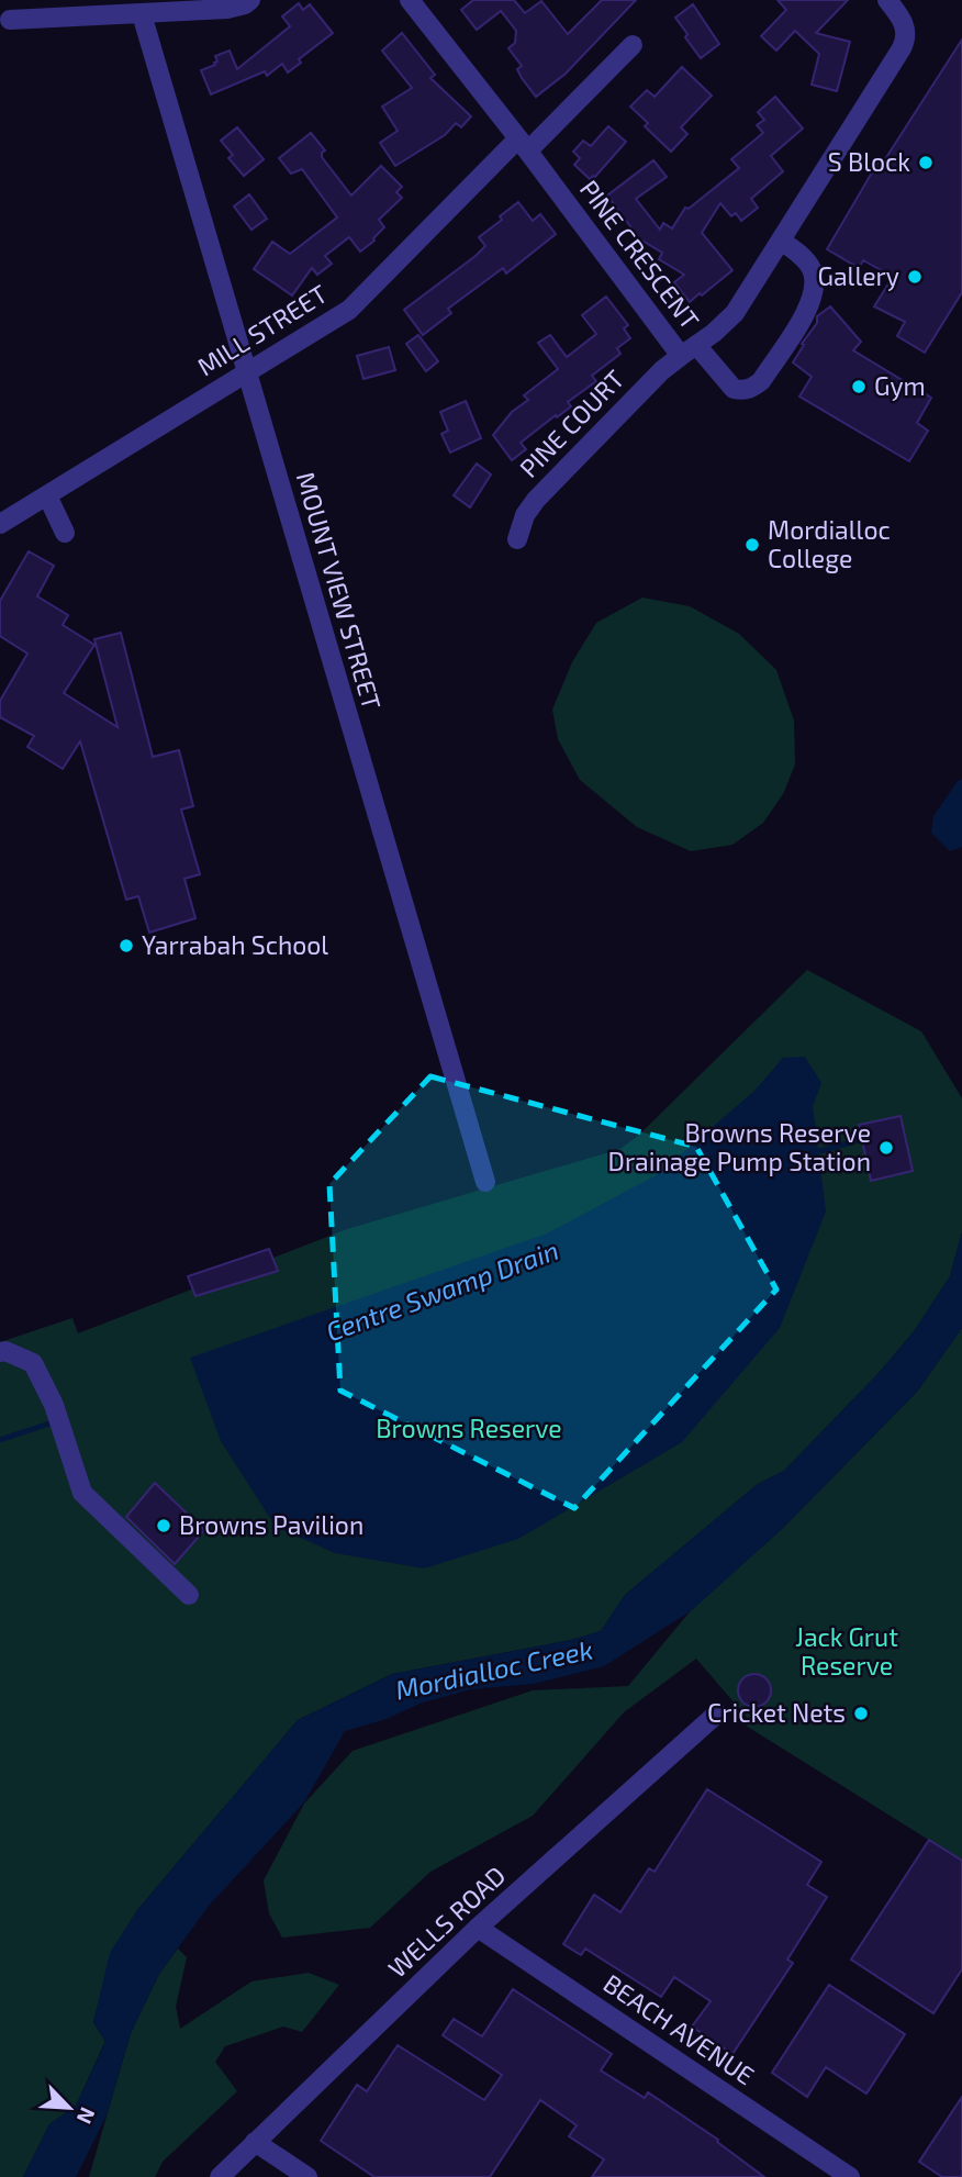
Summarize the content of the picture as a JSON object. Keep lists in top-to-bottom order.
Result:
{
  "streets": {
    "street": [
      "PINE CRESCENT",
      "MILL STREET",
      "PINE COURT",
      "MOUNT VIEW STREET",
      "WELLS ROAD",
      "BEACH AVENUE"
    ]
  },
  "crossings": [
    ["PINE CRESCENT", "MILL STREET"],
    ["PINE CRESCENT", "PINE COURT"],
    ["MILL STREET", "MOUNT VIEW STREET"],
    ["WELLS ROAD", "BEACH AVENUE"]
  ],
  "water": ["Centre Swamp Drain", "Mordialloc Creek"],
  "parks": ["Browns Reserve", "Jack Grut Reserve"],
  "places": [
    "S Block",
    "Gallery",
    "Gym",
    "Mordialloc College",
    "Yarrabah School",
    "Browns Reserve Drainage Pump Station",
    "Browns Pavilion",
    "Cricket Nets"
  ],
  "north": "bottom right"
}
